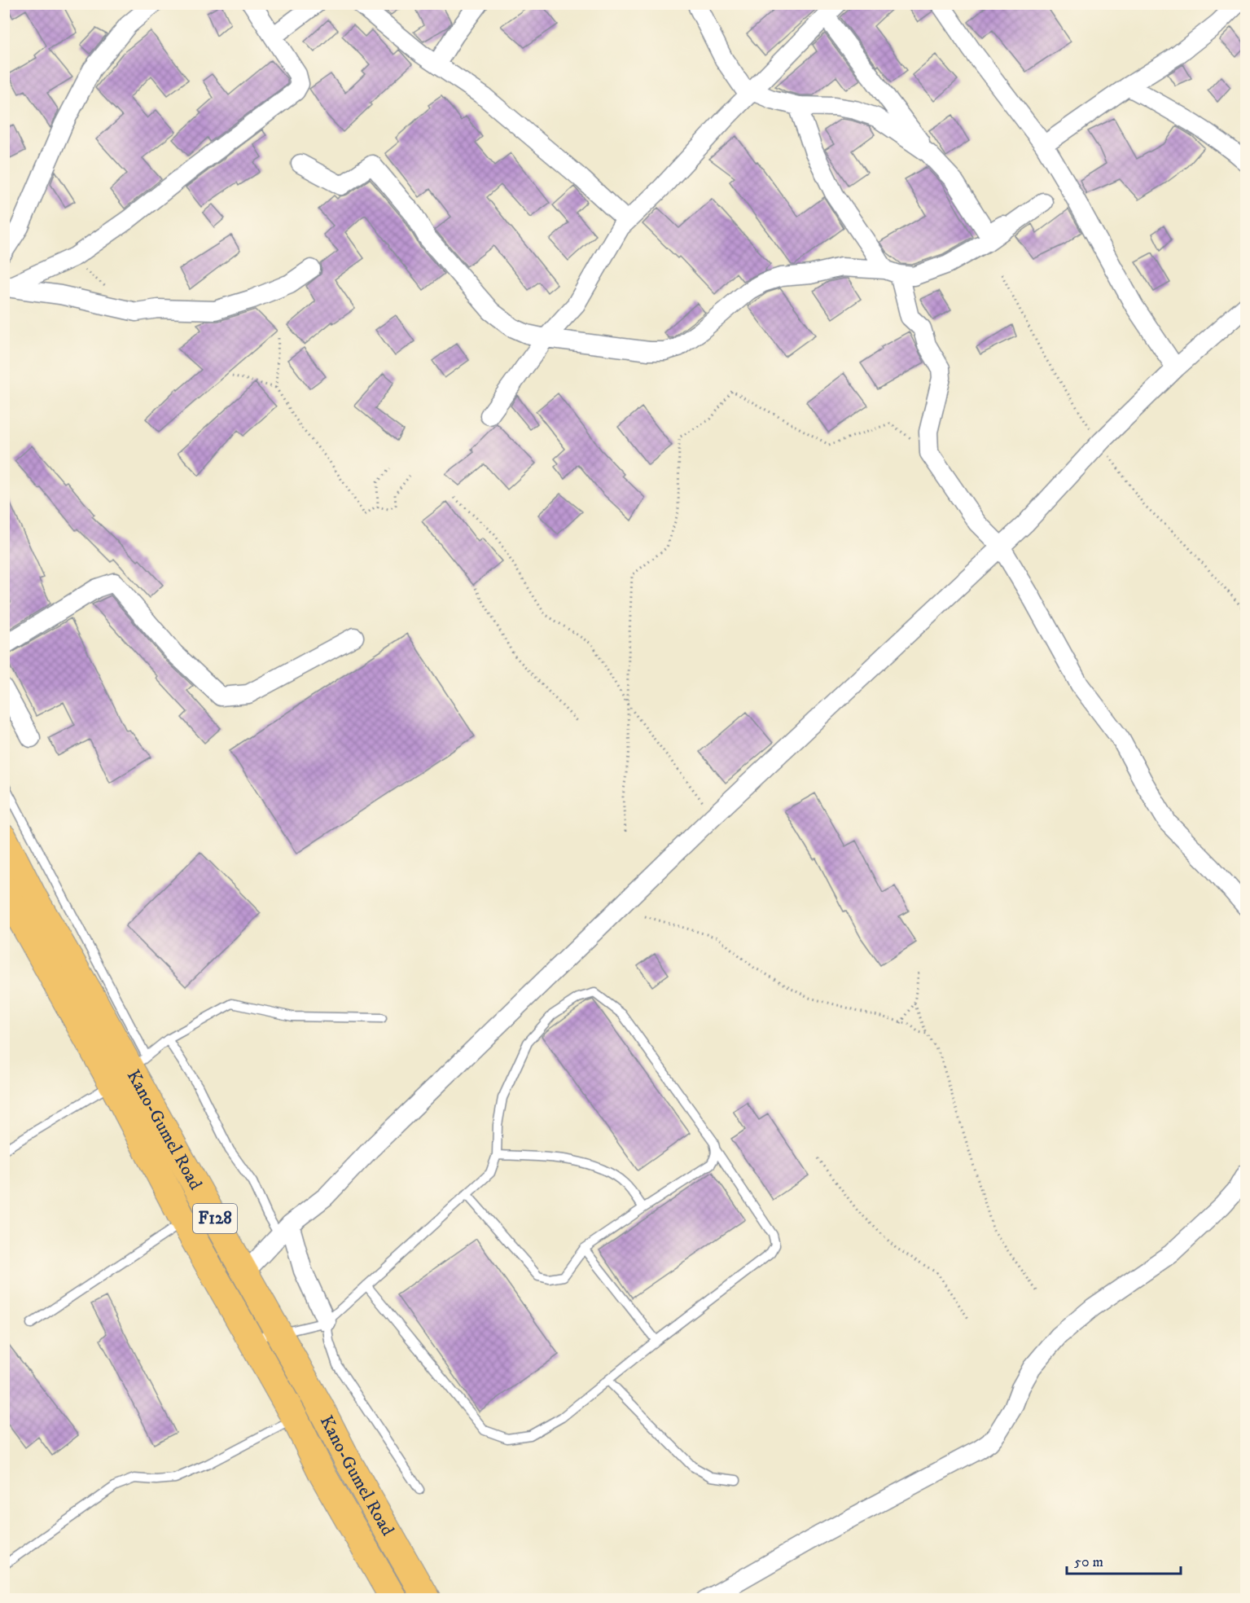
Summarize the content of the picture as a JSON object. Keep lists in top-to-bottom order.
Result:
{
  "streets": {
    "main road": ["Kano-Gumel Road", "F128"]
  },
  "scale_bar": "50 m"
}
